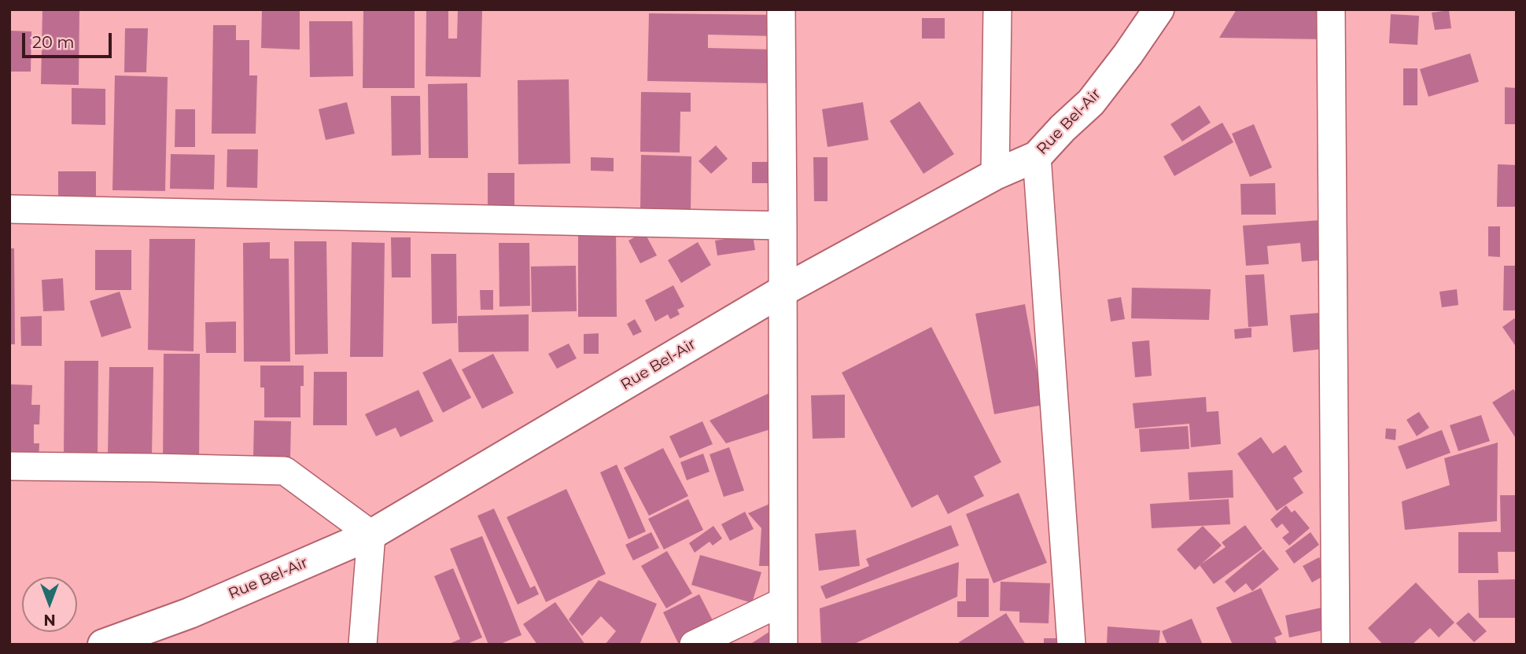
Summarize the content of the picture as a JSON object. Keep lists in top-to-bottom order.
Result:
{
  "streets": {
    "main road": ["Rue Bel-Air"]
  },
  "scale_bar": "20 m",
  "north": "bottom"
}
